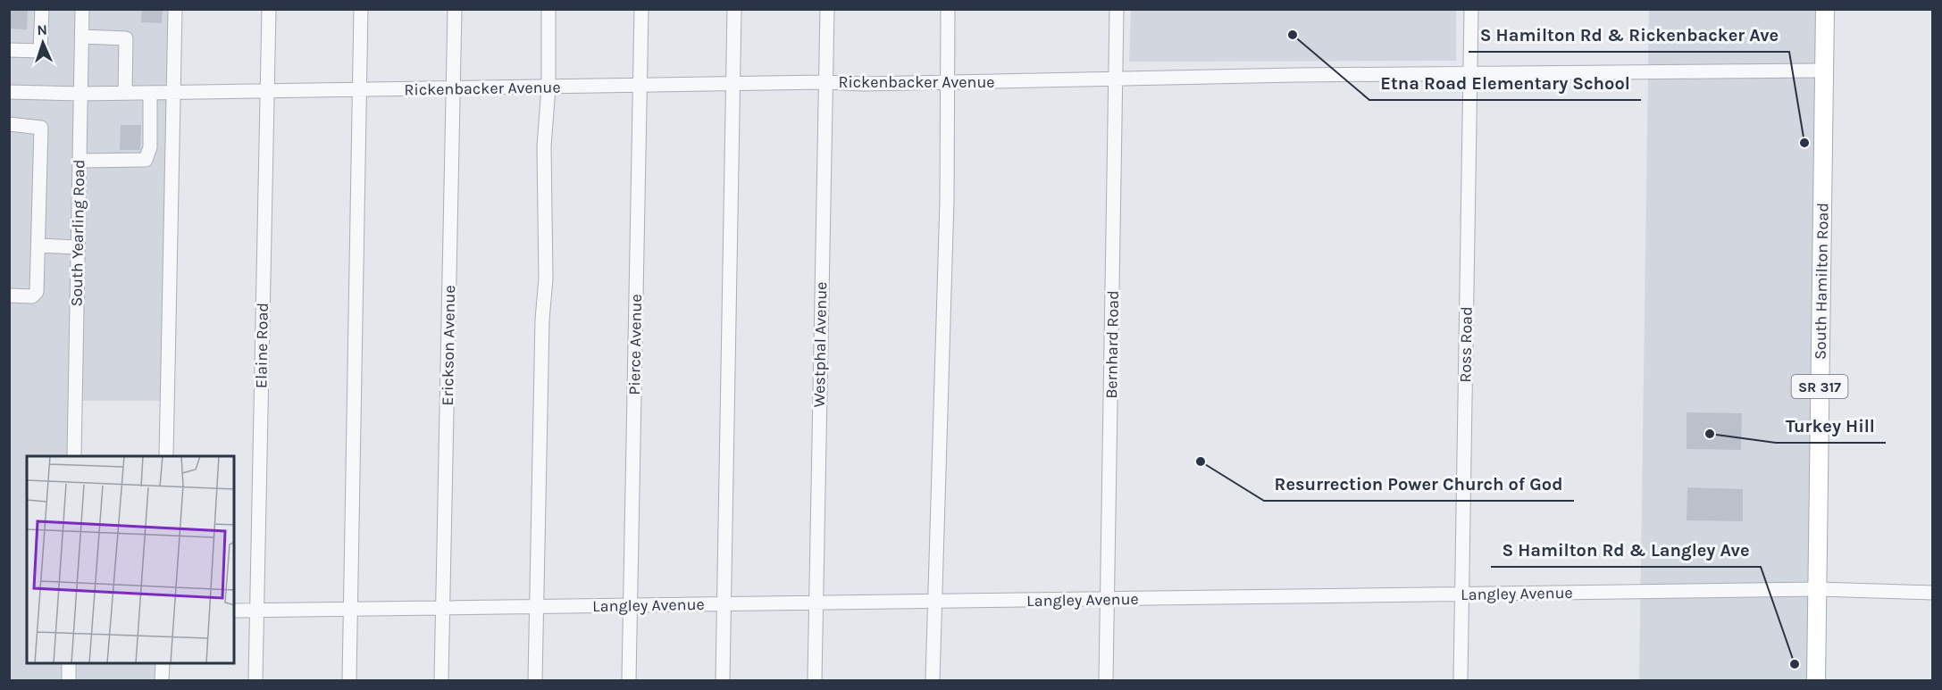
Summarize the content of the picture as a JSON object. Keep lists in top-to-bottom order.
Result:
{
  "streets": {
    "main road": ["South Hamilton Road", "SR 317"],
    "street": [
      "Rickenbacker Avenue",
      "South Yearling Road",
      "Pierce Avenue",
      "Westphal Avenue",
      "Bernhard Road",
      "Ross Road",
      "Elaine Road",
      "Erickson Avenue",
      "Langley Avenue"
    ]
  },
  "crossings": [
    ["Rickenbacker Avenue", "South Yearling Road"],
    ["Rickenbacker Avenue", "South Hamilton Road"],
    ["Rickenbacker Avenue", "Pierce Avenue"],
    ["Rickenbacker Avenue", "Westphal Avenue"],
    ["Rickenbacker Avenue", "Bernhard Road"],
    ["Rickenbacker Avenue", "Ross Road"],
    ["Rickenbacker Avenue", "Elaine Road"],
    ["Rickenbacker Avenue", "Erickson Avenue"],
    ["South Hamilton Road", "Langley Avenue"],
    ["Pierce Avenue", "Langley Avenue"],
    ["Westphal Avenue", "Langley Avenue"],
    ["Bernhard Road", "Langley Avenue"],
    ["Ross Road", "Langley Avenue"],
    ["Elaine Road", "Langley Avenue"],
    ["Erickson Avenue", "Langley Avenue"]
  ],
  "places": [
    "Etna Road Elementary School",
    "S Hamilton Rd & Rickenbacker Ave",
    "Turkey Hill",
    "Resurrection Power Church of God",
    "S Hamilton Rd & Langley Ave"
  ],
  "north": "top"
}
